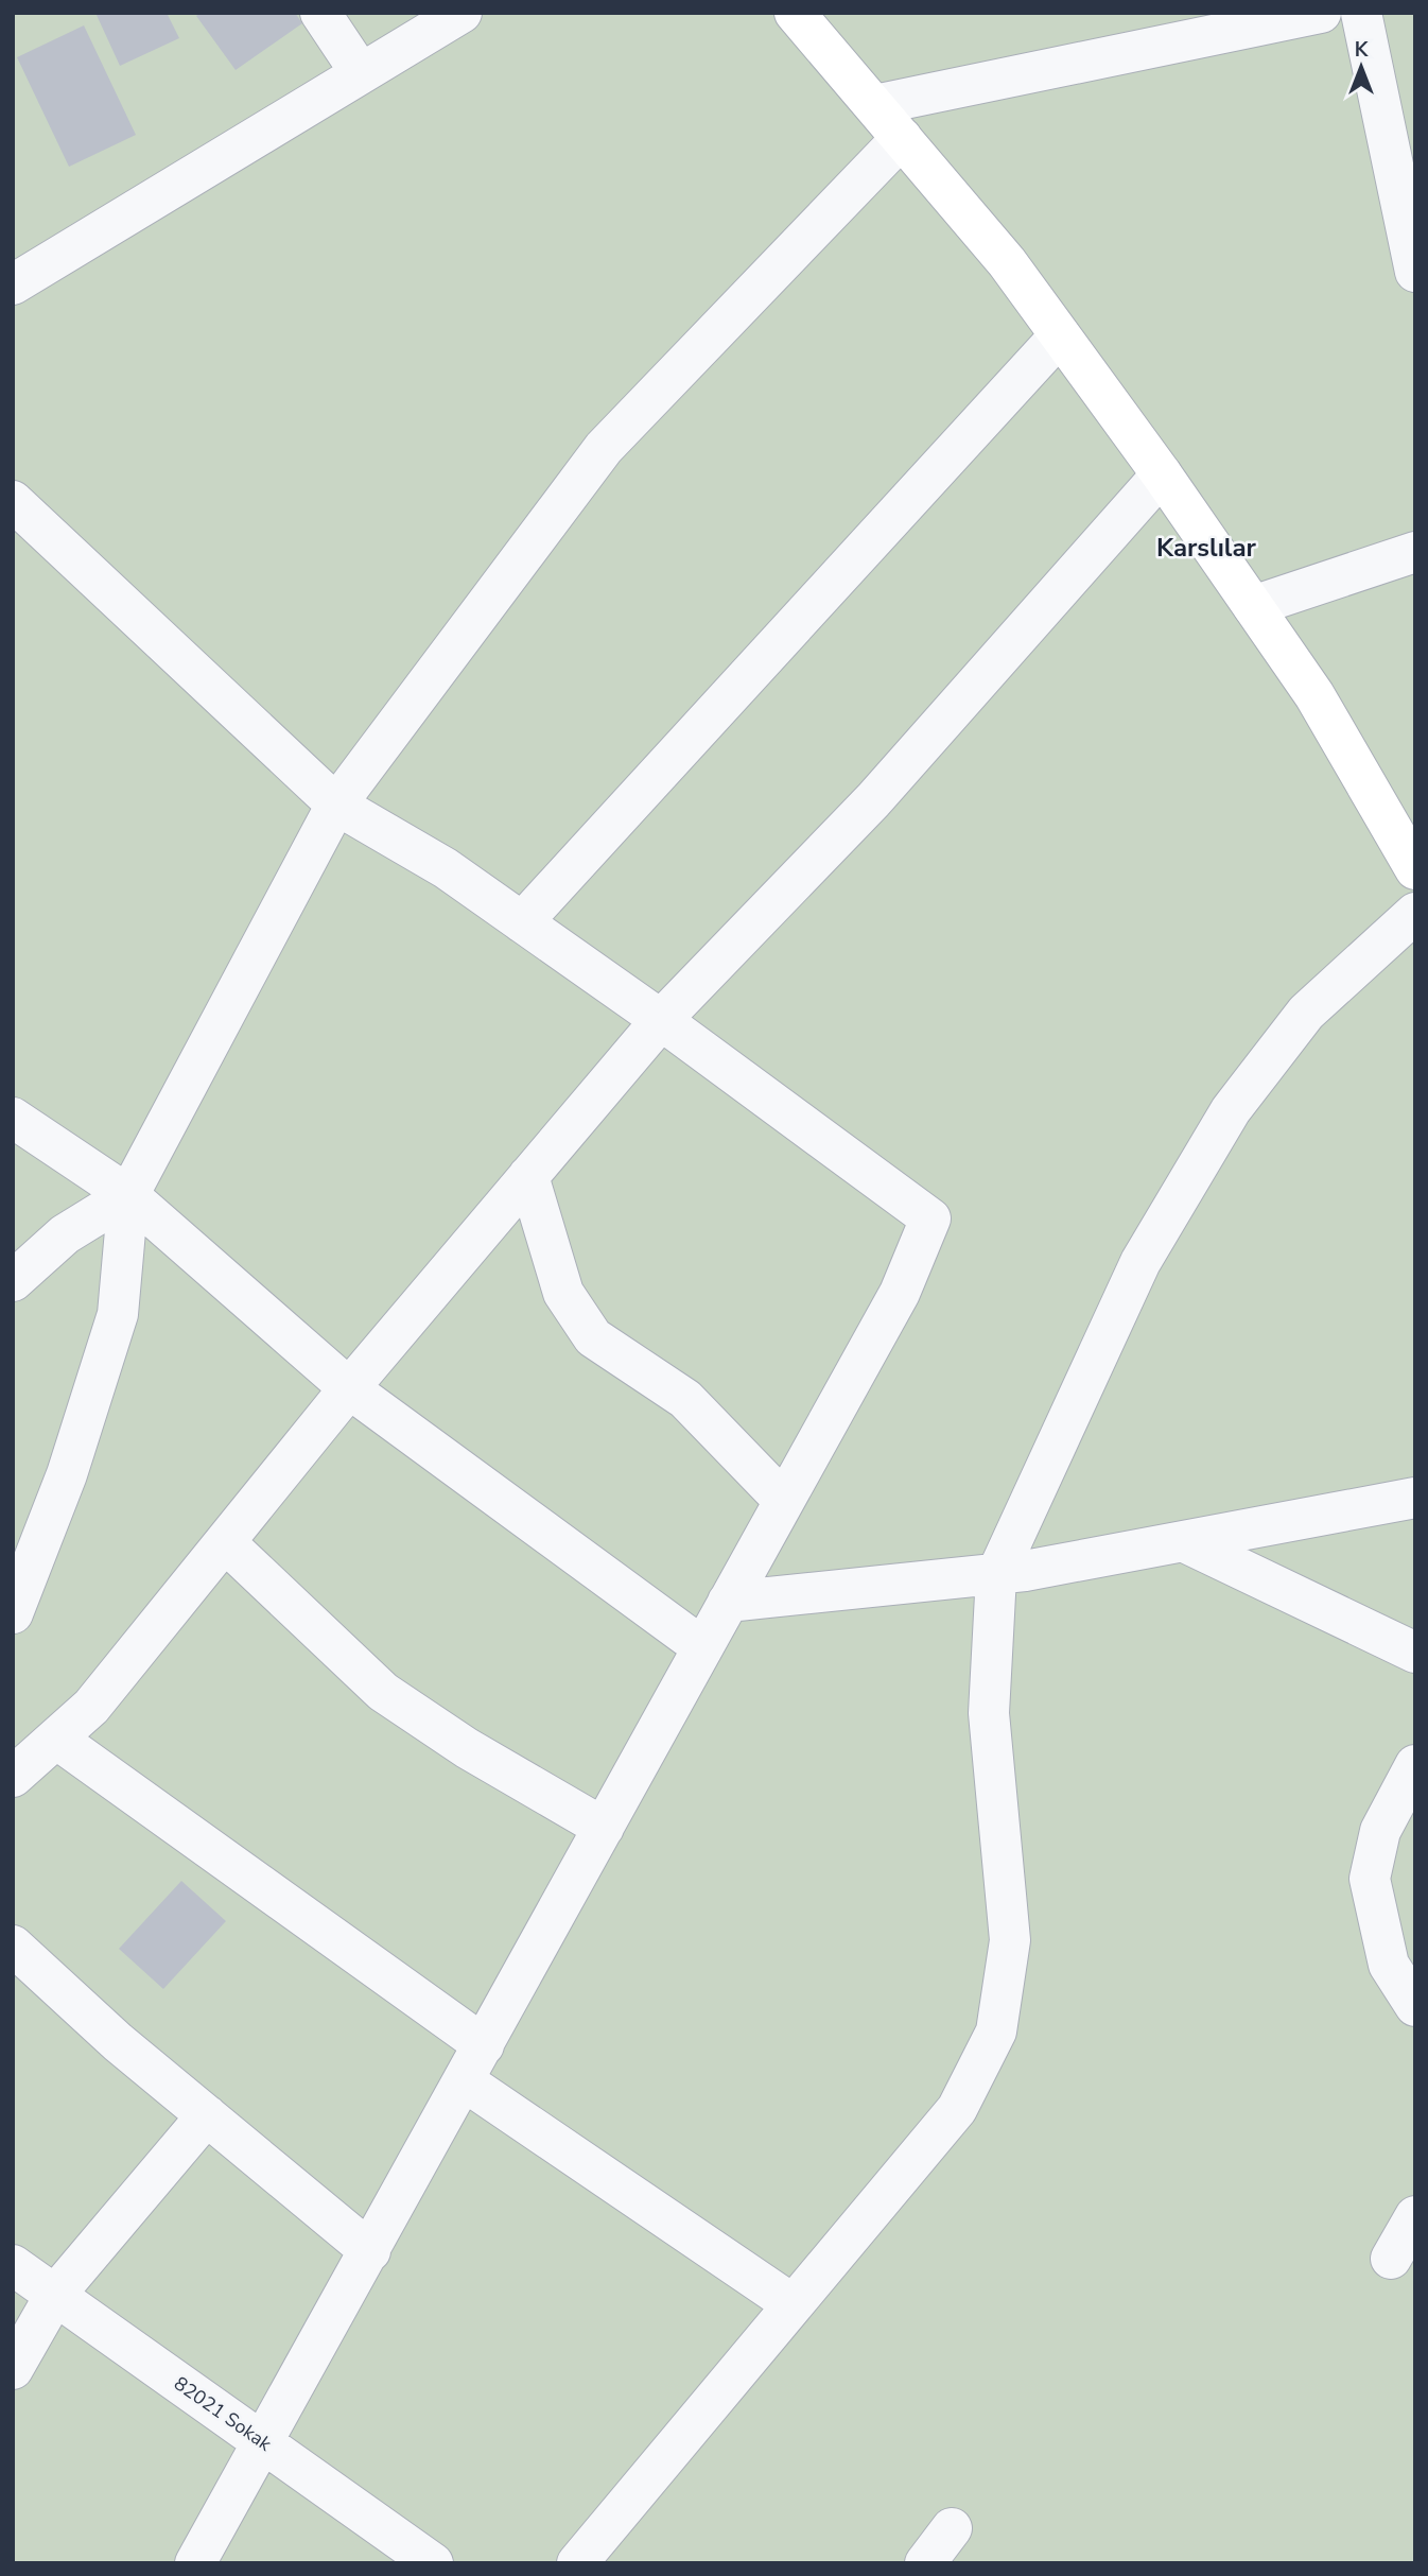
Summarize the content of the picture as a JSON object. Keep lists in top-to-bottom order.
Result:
{
  "streets": {
    "street": ["82021 Sokak"]
  },
  "districts": ["Karslılar"],
  "north": "top"
}
